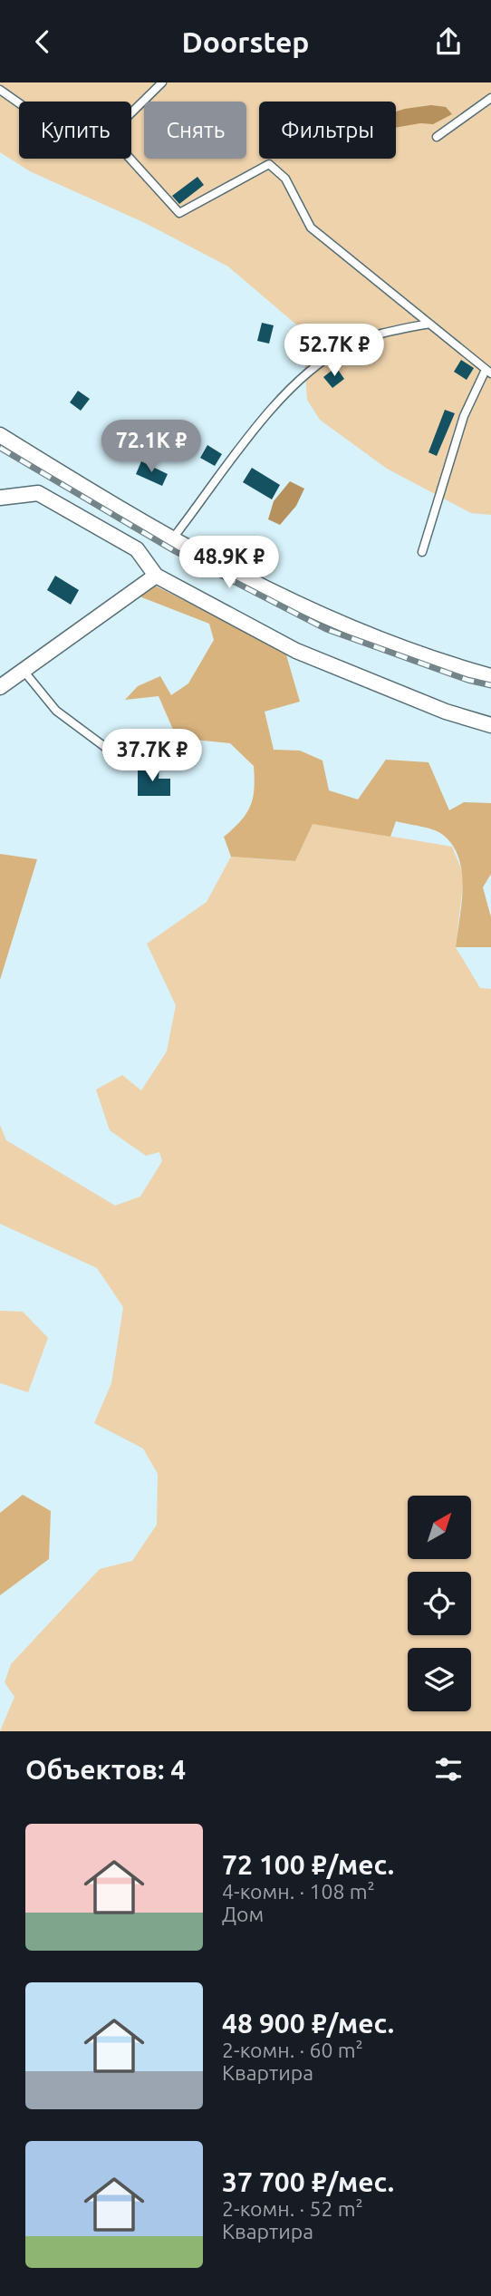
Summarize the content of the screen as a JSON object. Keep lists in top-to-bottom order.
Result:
{
  "north": "top right",
  "page": {
    "header": "Doorstep",
    "chip": ["Купить", "Снять", "Фильтры"],
    "price": [
      "52.7K ₽",
      "72.1K ₽",
      "48.9K ₽",
      "37.7K ₽"
    ],
    "heading": "Объектов: 4",
    "list": [
      {
        "name": "72 100 ₽/мес.",
        "note": "4-комн. · 108 m² · Дом"
      },
      {
        "name": "48 900 ₽/мес.",
        "note": "2-комн. · 60 m² · Квартира"
      },
      {
        "name": "37 700 ₽/мес.",
        "note": "2-комн. · 52 m² · Квартира"
      }
    ]
  }
}
